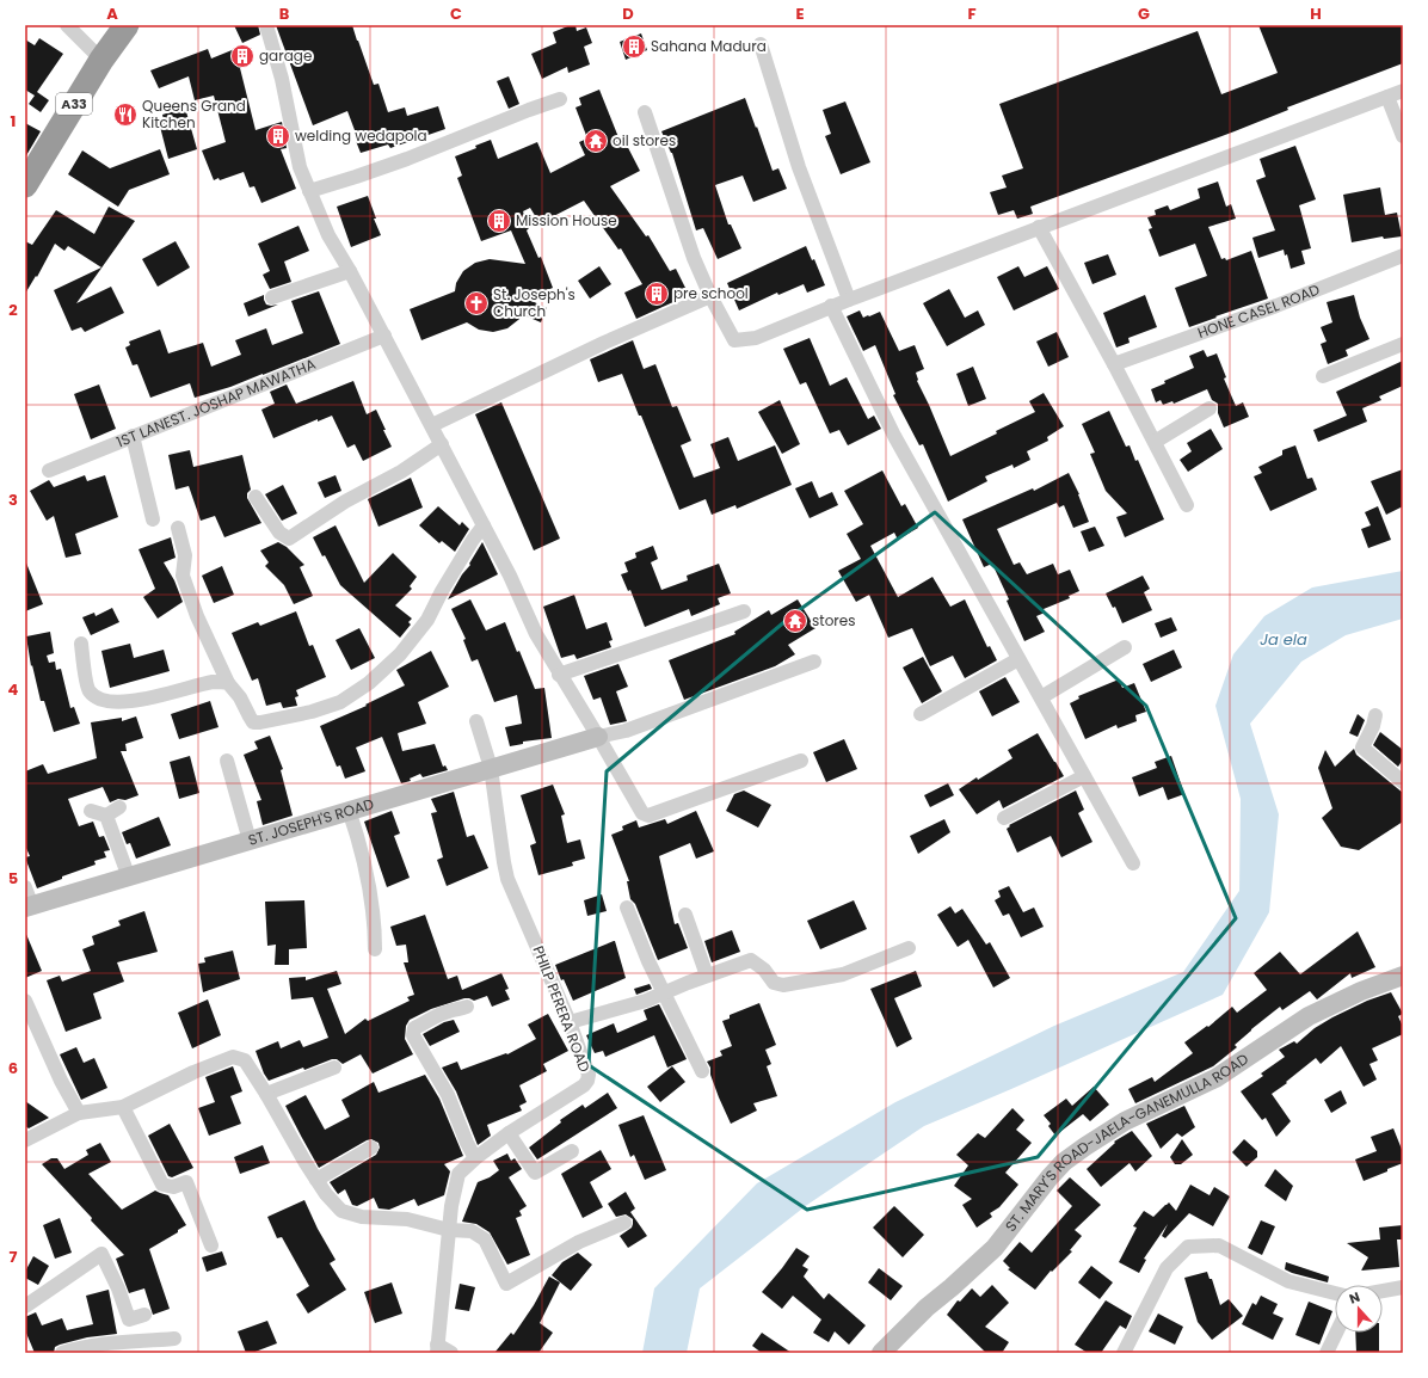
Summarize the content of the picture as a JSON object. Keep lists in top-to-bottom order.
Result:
{
  "streets": {
    "highway": ["A33"],
    "main road": ["ST. JOSEPH'S ROAD", "ST. MARY'S ROAD-JAELA-GANEMULLA ROAD"],
    "street": ["HONE CASEL ROAD", "1ST LANEST. JOSHAP MAWATHA", "PHILP PERERA ROAD"]
  },
  "crossings": [
    ["ST. JOSEPH'S ROAD", "PHILP PERERA ROAD"]
  ],
  "water": ["Ja ela"],
  "places": {
    "building": [
      "Sahana Madura",
      "garage",
      "welding wedapola",
      "Mission House",
      "pre school"
    ],
    "restaurant": ["Queens Grand Kitchen"],
    "temple": ["oil stores", "stores"],
    "church": ["St. Joseph's Church"]
  },
  "north": "top",
  "grid": {
    "columns": [
      "A",
      "B",
      "C",
      "D",
      "E",
      "F",
      "G",
      "H"
    ],
    "rows": [
      "1",
      "2",
      "3",
      "4",
      "5",
      "6",
      "7"
    ]
  }
}
